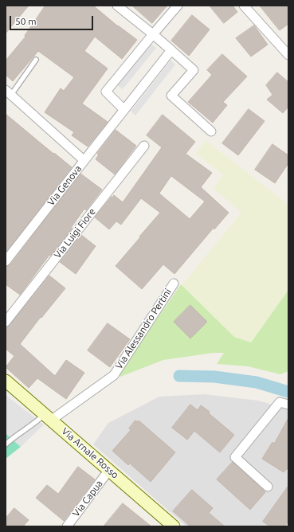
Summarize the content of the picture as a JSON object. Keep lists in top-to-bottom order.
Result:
{
  "streets": {
    "street": [
      "Via Genova",
      "Via Luigi Fiore",
      "Via Alessandro Pertini",
      "Via Arnale Rosso",
      "Via Capua"
    ]
  },
  "crossings": [
    ["Via Alessandro Pertini", "Via Arnale Rosso"],
    ["Via Arnale Rosso", "Via Capua"]
  ],
  "scale_bar": "50 m"
}
